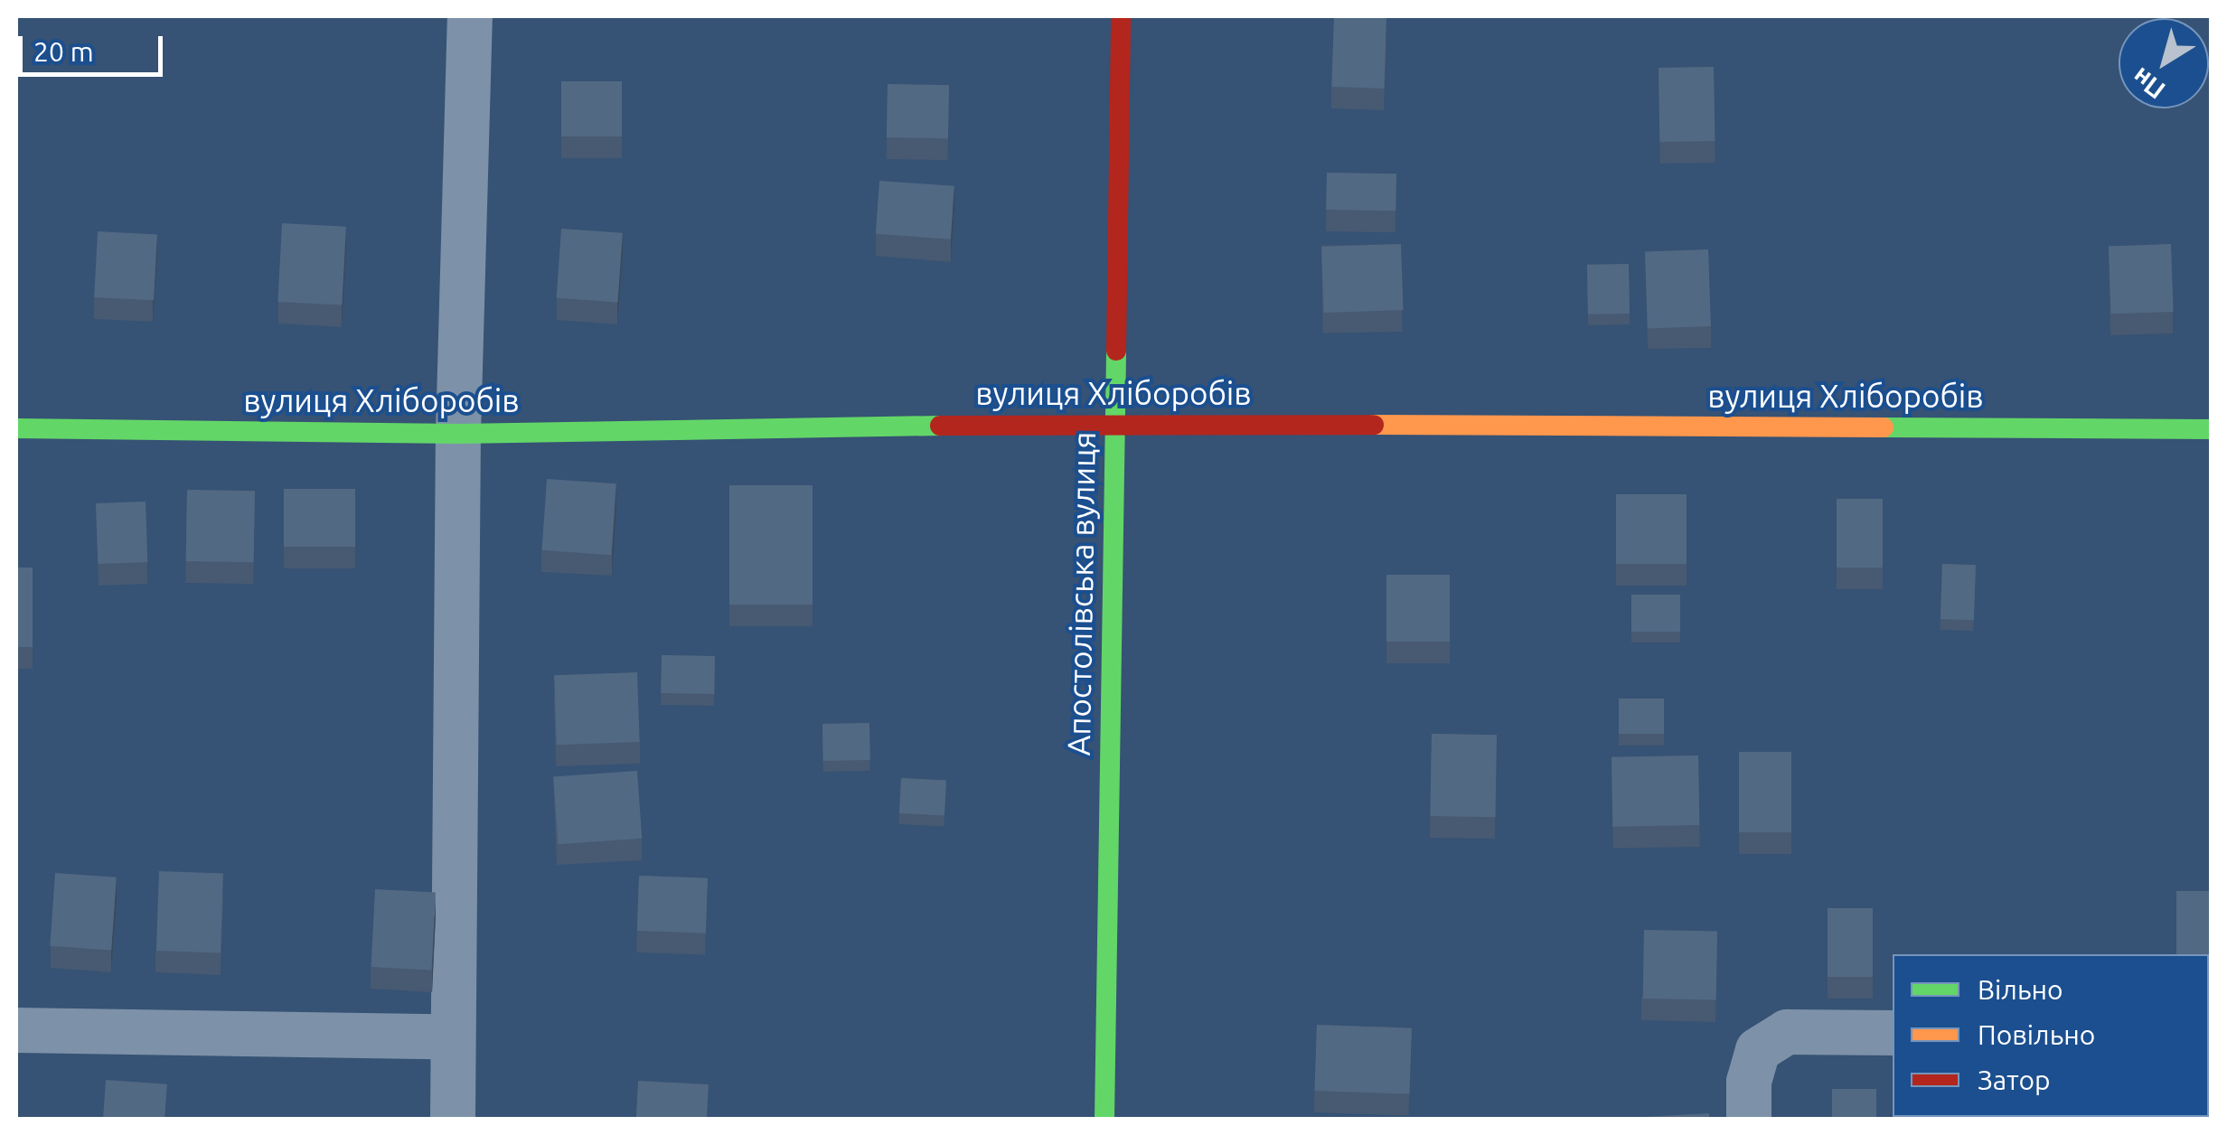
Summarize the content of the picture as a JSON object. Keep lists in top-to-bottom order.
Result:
{
  "streets": {
    "street": ["вулиця Хліборобів", "Апостолівська вулиця"]
  },
  "crossings": [
    ["вулиця Хліборобів", "Апостолівська вулиця"]
  ],
  "legend": ["Вільно", "Повільно", "Затор"],
  "scale_bar": "20 m",
  "north": "bottom left"
}
